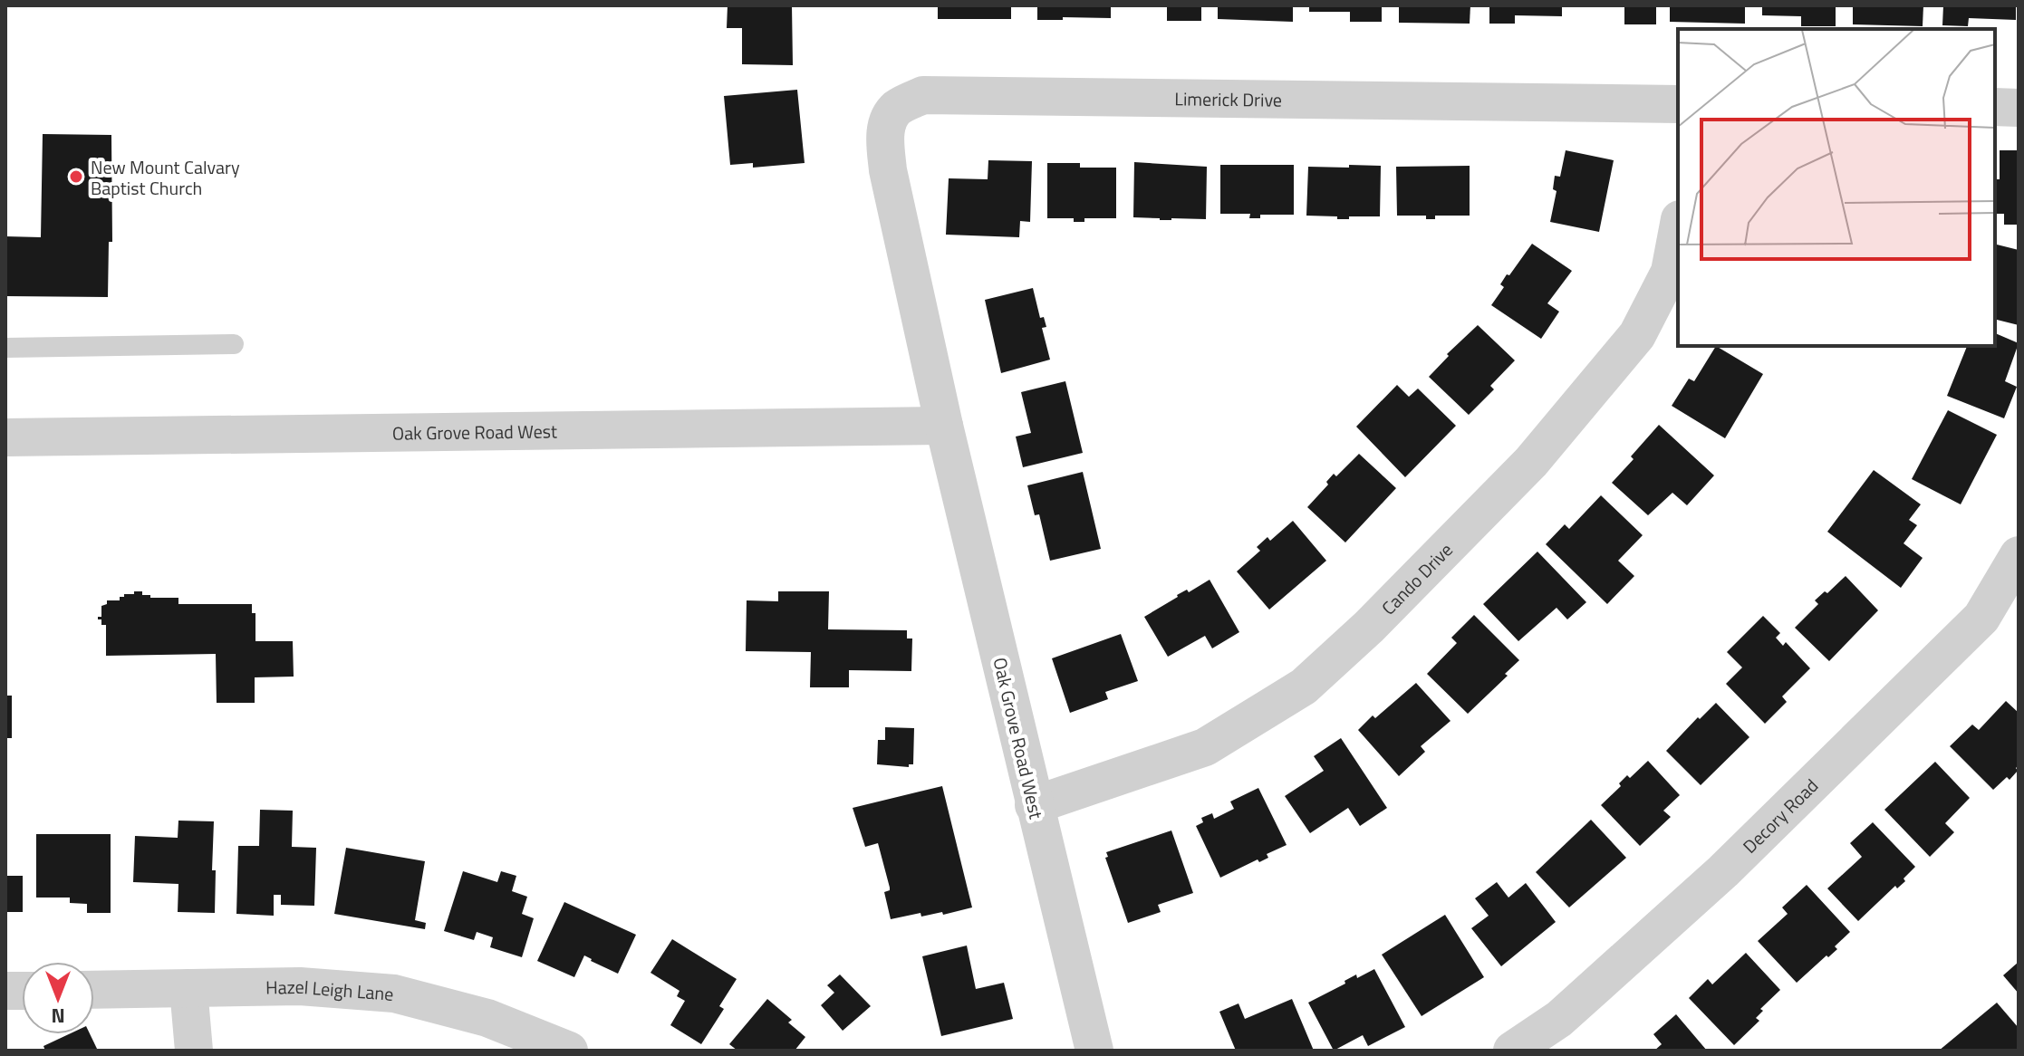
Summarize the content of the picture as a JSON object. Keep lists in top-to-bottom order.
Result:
{
  "streets": {
    "street": [
      "Limerick Drive",
      "Oak Grove Road West",
      "Cando Drive",
      "Decory Road",
      "Hazel Leigh Lane"
    ]
  },
  "crossings": [
    ["Limerick Drive", "Oak Grove Road West"],
    ["Oak Grove Road West", "Cando Drive"]
  ],
  "places": ["New Mount Calvary Baptist Church"],
  "north": "bottom"
}
